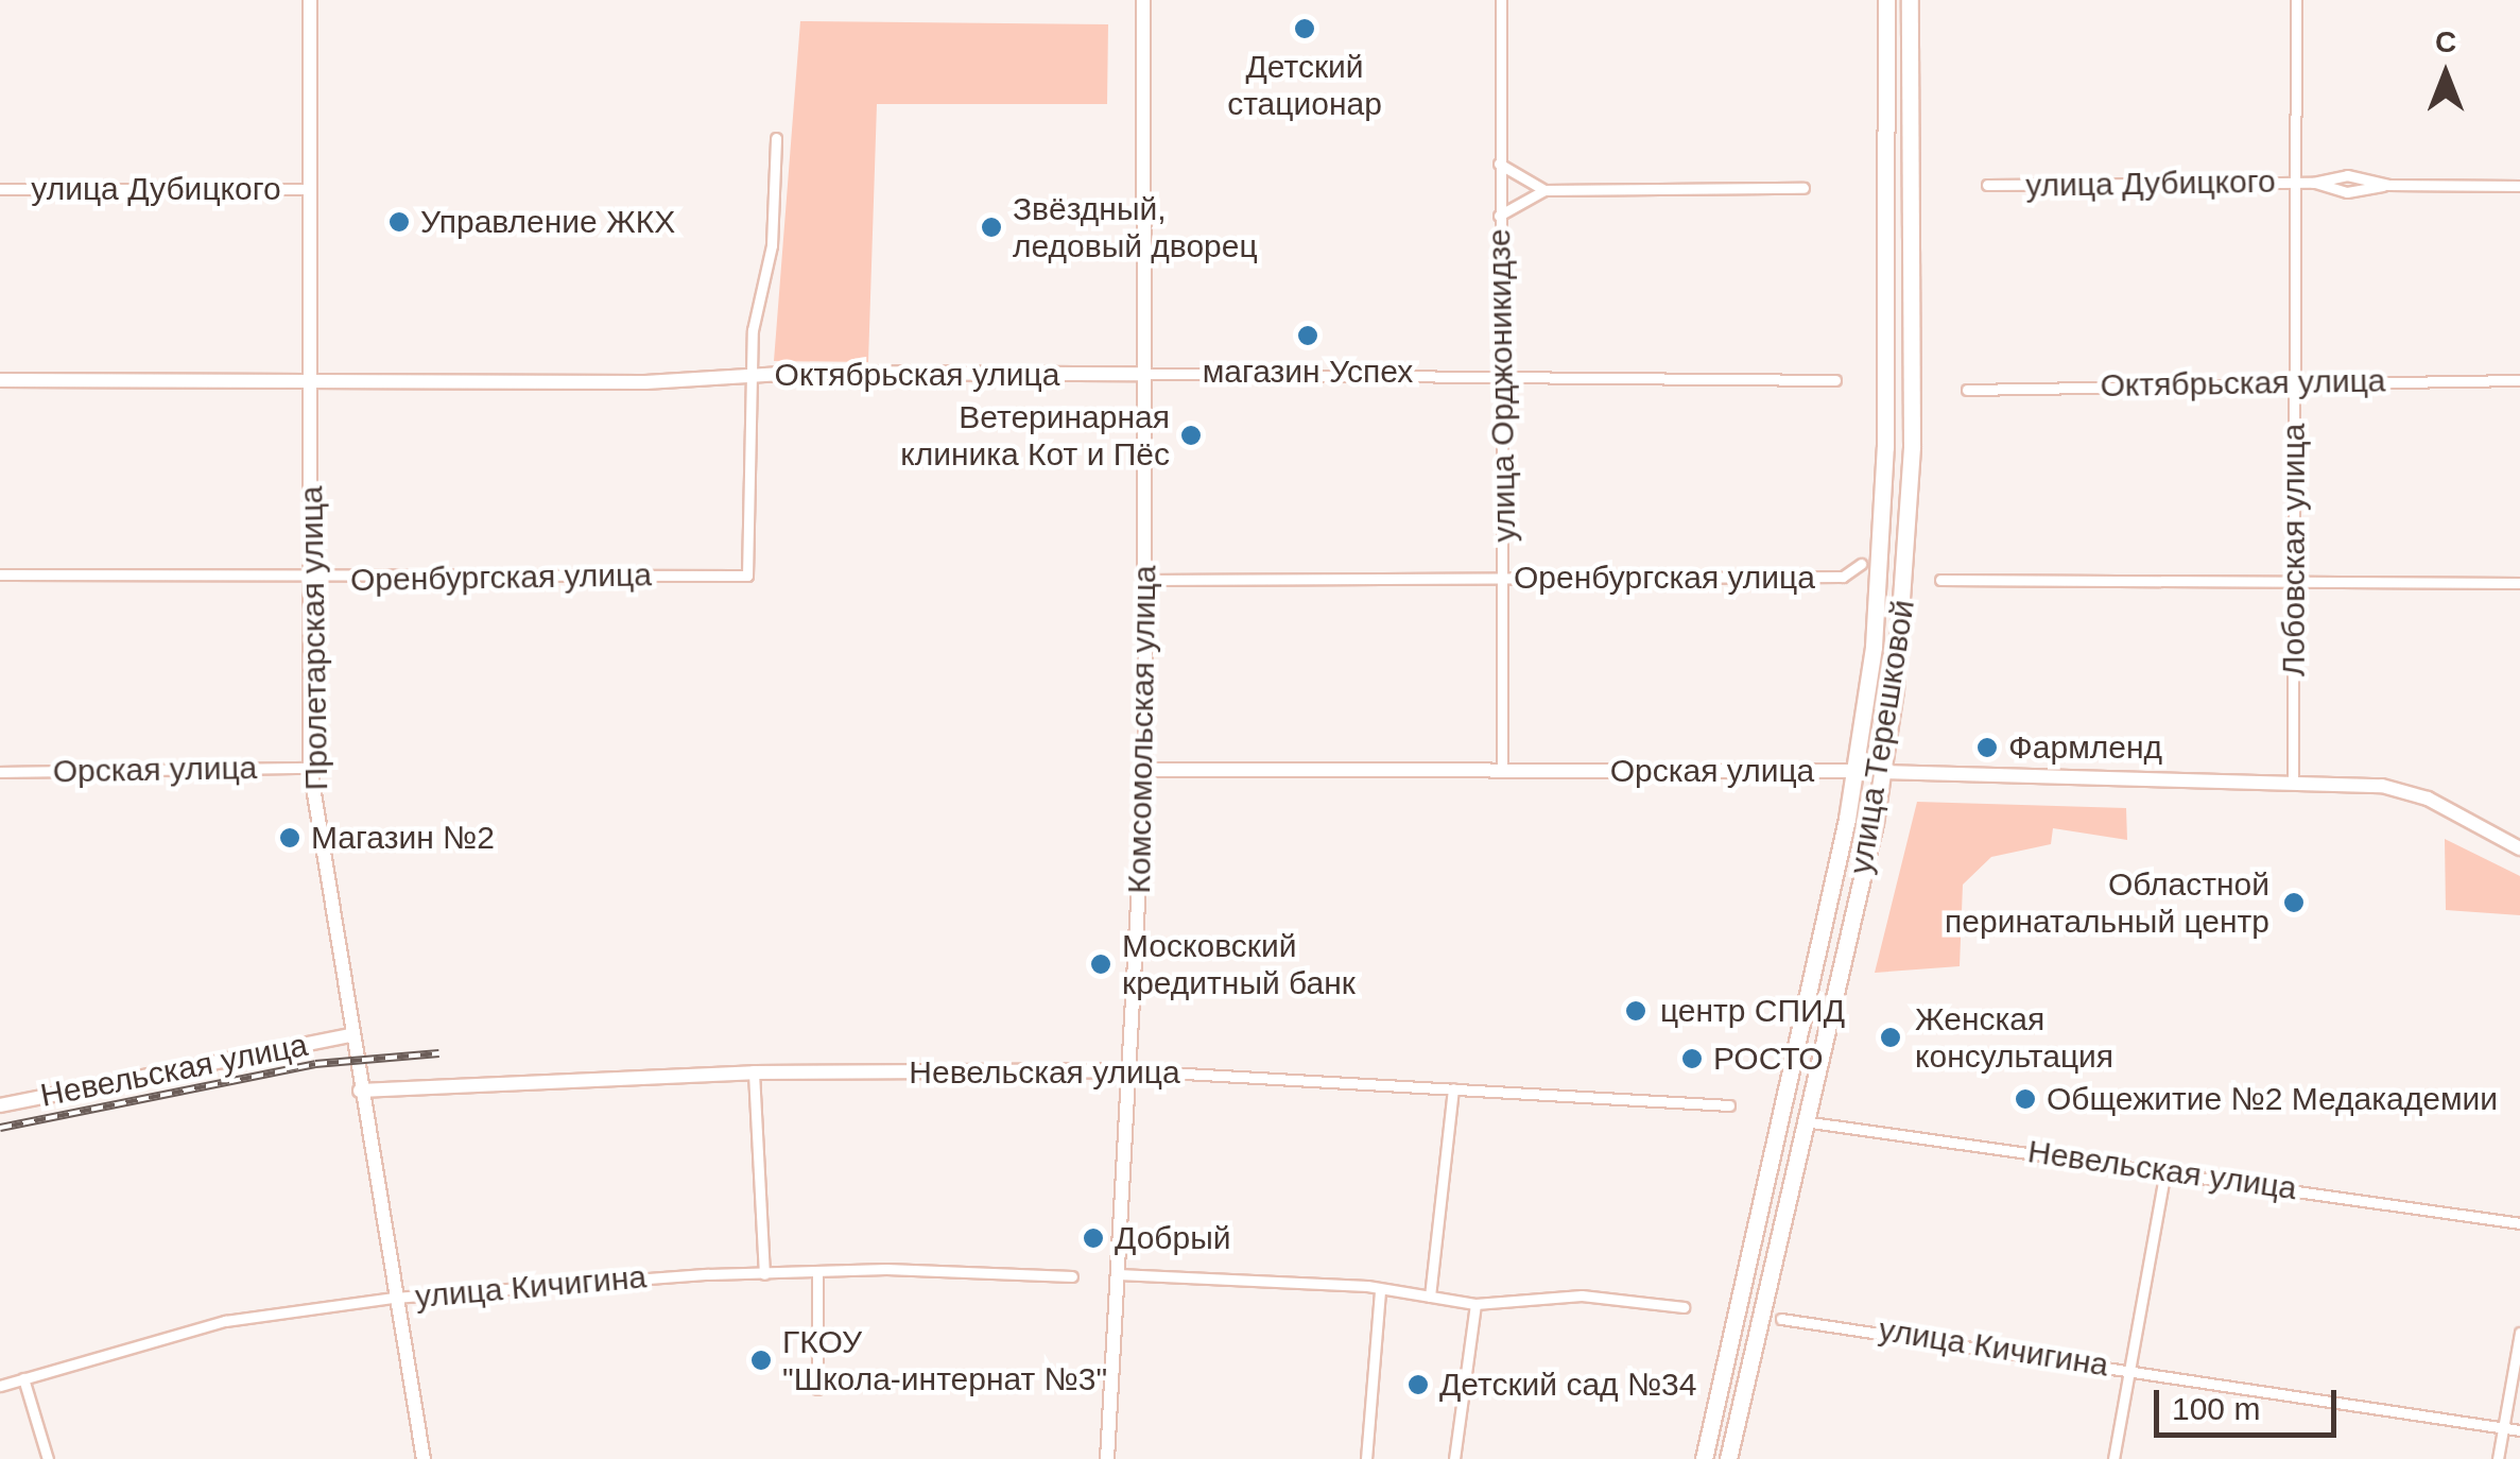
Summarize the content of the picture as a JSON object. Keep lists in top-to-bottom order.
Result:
{
  "streets": {
    "main road": [
      "Октябрьская улица",
      "Пролетарская улица",
      "Комсомольская улица",
      "улица Терешковой",
      "Орская улица",
      "Невельская улица"
    ],
    "street": [
      "улица Дубицкого",
      "улица Орджоникидзе",
      "Лобовская улица",
      "Оренбургская улица",
      "улица Кичигина"
    ]
  },
  "crossings": [
    ["улица Дубицкого", "Лобовская улица"],
    ["улица Дубицкого", "Пролетарская улица"],
    ["Октябрьская улица", "улица Орджоникидзе"],
    ["Октябрьская улица", "Лобовская улица"],
    ["Октябрьская улица", "Оренбургская улица"],
    ["Октябрьская улица", "Пролетарская улица"],
    ["Октябрьская улица", "Комсомольская улица"],
    ["улица Орджоникидзе", "Оренбургская улица"],
    ["улица Орджоникидзе", "Орская улица"],
    ["Лобовская улица", "Орская улица"],
    ["Оренбургская улица", "Пролетарская улица"],
    ["Оренбургская улица", "Комсомольская улица"],
    ["Пролетарская улица", "Орская улица"],
    ["Пролетарская улица", "Невельская улица"],
    ["Пролетарская улица", "улица Кичигина"],
    ["Комсомольская улица", "Орская улица"],
    ["Комсомольская улица", "Невельская улица"],
    ["улица Терешковой", "Орская улица"],
    ["улица Терешковой", "Невельская улица"]
  ],
  "places": [
    "Детский стационар",
    "Управление ЖКХ",
    "Звёздный, ледовый дворец",
    "магазин Успех",
    "Ветеринарная клиника Кот и Пёс",
    "Фармленд",
    "Магазин №2",
    "Областной перинатальный центр",
    "Московский кредитный банк",
    "центр СПИД",
    "Женская консультация",
    "РОСТО",
    "Общежитие №2 Медакадемии",
    "Добрый",
    "ГКОУ \"Школа-интернат №3\"",
    "Детский сад №34"
  ],
  "scale_bar": "100 m",
  "north": "top"
}
